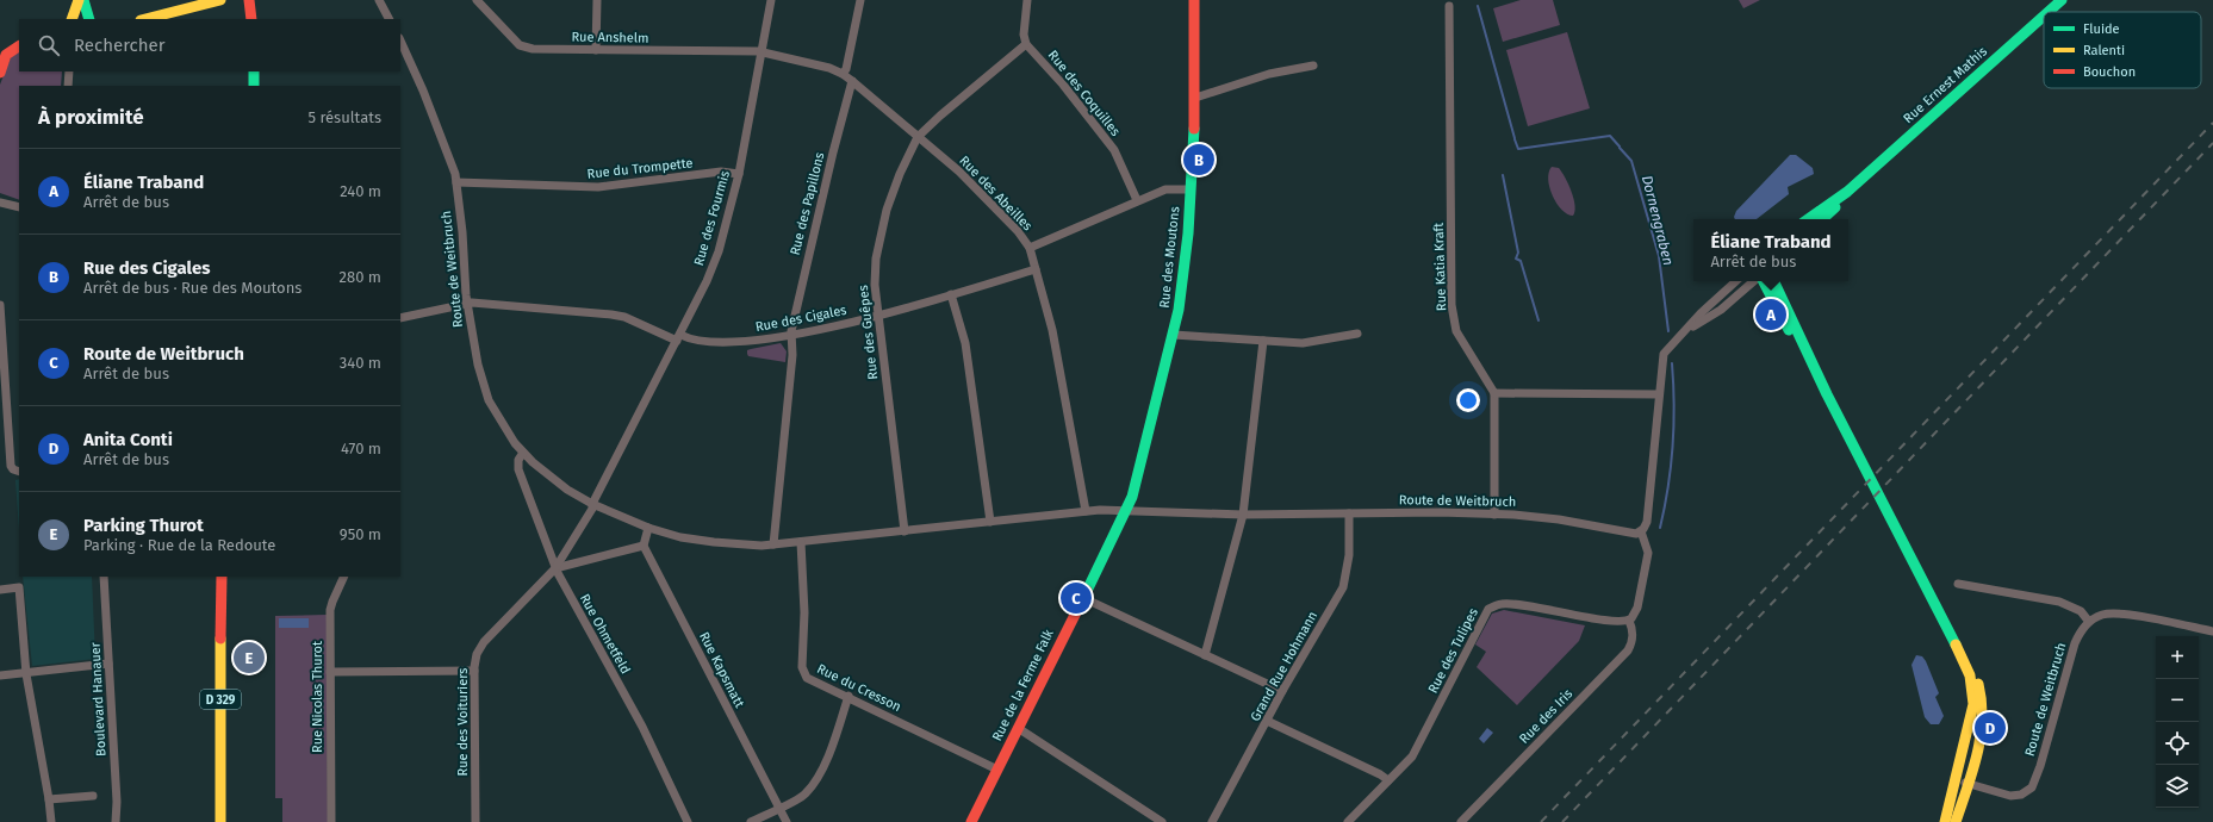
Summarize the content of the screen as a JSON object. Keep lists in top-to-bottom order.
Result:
{
  "streets": {
    "main road": [
      "Rue Ernest Mathis",
      "Rue des Moutons",
      "Rue de la Ferme Falk",
      "D 329"
    ],
    "street": [
      "Rue Anshelm",
      "Rue des Coquilles",
      "Rue du Trompette",
      "Rue des Abeilles",
      "Rue des Papillons",
      "Rue des Fourmis",
      "Rue Katia Kraft",
      "Route de Weitbruch",
      "Rue des Cigales",
      "Rue des Guêpes",
      "Rue Ohmetfeld",
      "Rue des Tulipes",
      "Grand Rue Hohmann",
      "Rue Kapsmatt",
      "Rue du Cresson",
      "Rue Nicolas Thurot",
      "Boulevard Hanauer",
      "Rue des Iris",
      "Rue des Voituriers"
    ]
  },
  "crossings": [
    ["Rue Anshelm", "Rue des Abeilles"],
    ["Rue Anshelm", "Rue des Fourmis"],
    ["Rue du Trompette", "Rue des Fourmis"],
    ["Rue du Trompette", "Route de Weitbruch"],
    ["Rue des Abeilles", "Rue des Papillons"],
    ["Rue des Abeilles", "Rue des Fourmis"],
    ["Rue des Abeilles", "Route de Weitbruch"],
    ["Rue des Abeilles", "Rue des Cigales"],
    ["Rue des Abeilles", "Rue des Guêpes"],
    ["Rue des Papillons", "Route de Weitbruch"],
    ["Rue des Papillons", "Rue des Cigales"],
    ["Rue des Fourmis", "Route de Weitbruch"],
    ["Rue des Fourmis", "Rue des Cigales"],
    ["Rue des Fourmis", "Rue des Voituriers"],
    ["Rue des Moutons", "Route de Weitbruch"],
    ["Rue des Moutons", "Rue de la Ferme Falk"],
    ["Route de Weitbruch", "Rue des Cigales"],
    ["Route de Weitbruch", "Rue des Guêpes"],
    ["Route de Weitbruch", "Rue Ohmetfeld"],
    ["Route de Weitbruch", "Grand Rue Hohmann"],
    ["Route de Weitbruch", "Rue de la Ferme Falk"],
    ["Route de Weitbruch", "Rue du Cresson"],
    ["Route de Weitbruch", "Rue des Voituriers"],
    ["Rue des Cigales", "Rue des Guêpes"],
    ["Rue Ohmetfeld", "Rue des Voituriers"],
    ["Rue des Tulipes", "Rue des Iris"],
    ["Rue de la Ferme Falk", "Rue du Cresson"]
  ],
  "water": ["Dornengraben"],
  "legend": ["Fluide", "Ralenti", "Bouchon"],
  "page": {
    "search": "Rechercher",
    "heading": ["À proximité", "5 résultats"],
    "pins": [
      "B",
      "A",
      "C",
      "E",
      "D"
    ],
    "list": [
      {
        "mark": "A",
        "name": "Éliane Traband",
        "note": "Arrêt de bus",
        "value": "240 m"
      },
      {
        "mark": "B",
        "name": "Rue des Cigales",
        "note": "Arrêt de bus · Rue des Moutons",
        "value": "280 m"
      },
      {
        "mark": "C",
        "name": "Route de Weitbruch",
        "note": "Arrêt de bus",
        "value": "340 m"
      },
      {
        "mark": "D",
        "name": "Anita Conti",
        "note": "Arrêt de bus",
        "value": "470 m"
      },
      {
        "mark": "E",
        "name": "Parking Thurot",
        "note": "Parking · Rue de la Redoute",
        "value": "950 m"
      }
    ],
    "popup": ["Éliane Traband", "Arrêt de bus"],
    "map_buttons": ["+", "−"]
  }
}
